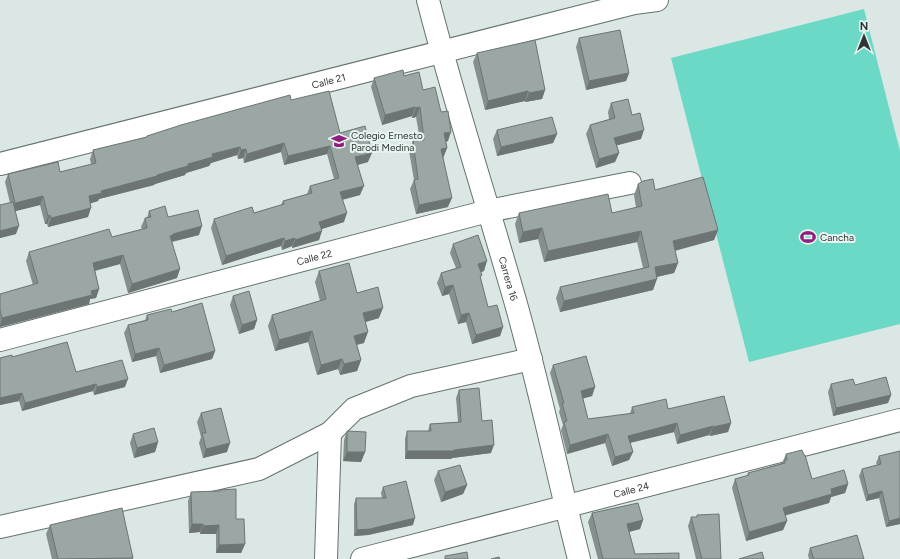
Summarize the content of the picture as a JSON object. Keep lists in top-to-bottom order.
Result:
{
  "streets": {
    "street": [
      "Calle 21",
      "Calle 22",
      "Carrera 16",
      "Calle 24"
    ]
  },
  "crossings": [
    ["Calle 21", "Carrera 16"],
    ["Calle 22", "Carrera 16"],
    ["Carrera 16", "Calle 24"]
  ],
  "places": {
    "school or university": ["Colegio Ernesto Parodi Medina"],
    "sports": ["Cancha"]
  },
  "north": "top"
}
